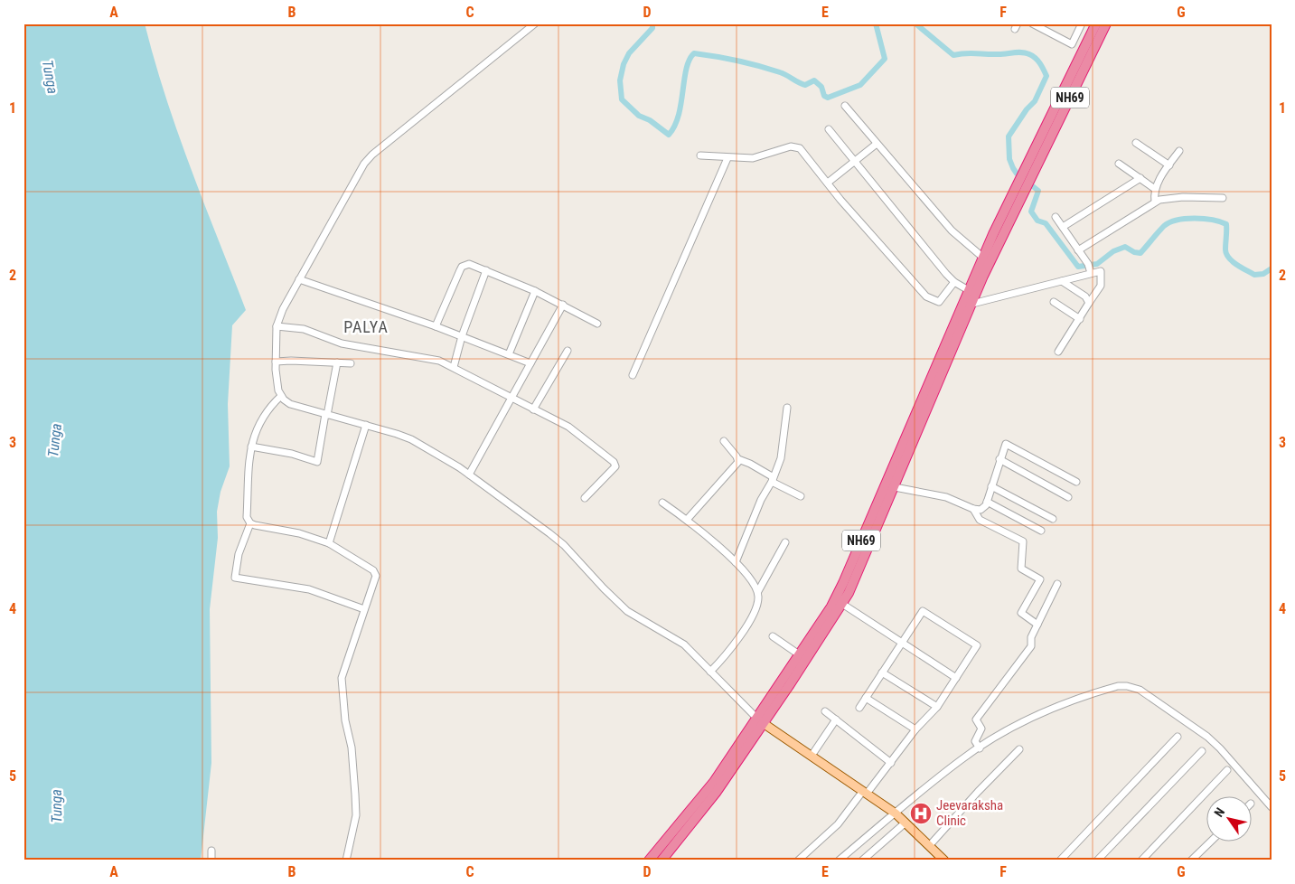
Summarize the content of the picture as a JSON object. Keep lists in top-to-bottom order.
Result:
{
  "streets": {
    "highway": ["NH69"]
  },
  "districts": ["PALYA"],
  "water": ["Tunga"],
  "places": {
    "hospital": ["Jeevaraksha Clinic"]
  },
  "north": "top left",
  "grid": {
    "columns": [
      "A",
      "B",
      "C",
      "D",
      "E",
      "F",
      "G"
    ],
    "rows": [
      "1",
      "2",
      "3",
      "4",
      "5"
    ]
  }
}
